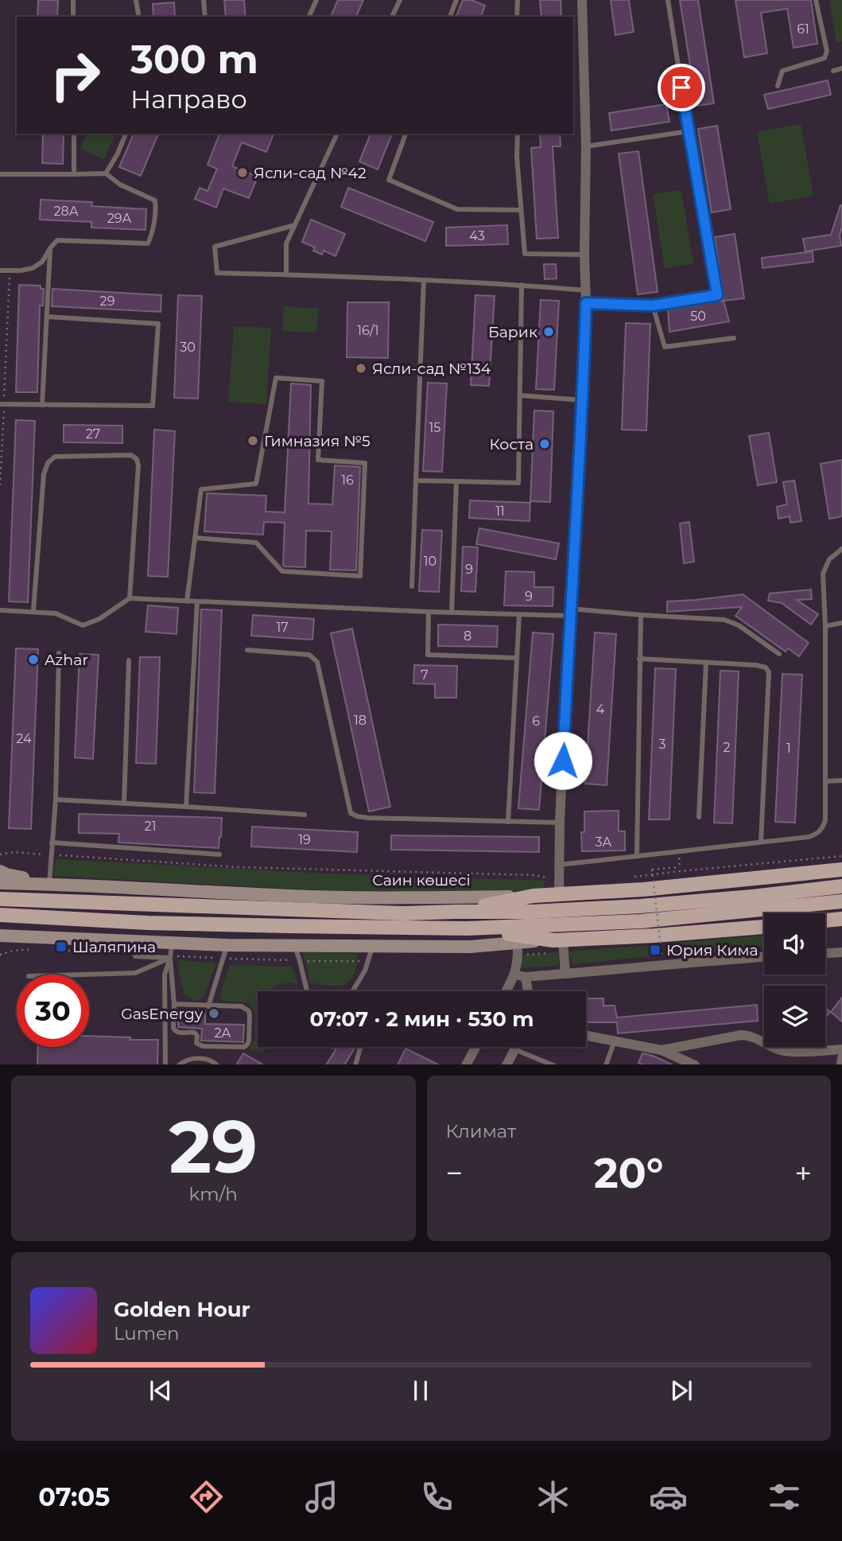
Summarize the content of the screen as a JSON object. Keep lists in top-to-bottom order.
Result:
{
  "streets": {
    "main road": ["Саин көшесі"]
  },
  "places": {
    "other": [
      "Ясли-сад №42",
      "Барик",
      "Ясли-сад №134",
      "Гимназия №5",
      "Коста",
      "Azhar",
      "GasEnergy"
    ],
    "transit": ["Шаляпина", "Юрия Кима"]
  },
  "house_numbers": [
    "61",
    "28А",
    "29А",
    "43",
    "29",
    "50",
    "16/1",
    "30",
    "15",
    "27",
    "16",
    "11",
    "10",
    "9",
    "9",
    "17",
    "8",
    "7",
    "4",
    "18",
    "6",
    "24",
    "3",
    "2",
    "1",
    "21",
    "19",
    "3А",
    "2А"
  ],
  "page": {
    "turn": ["300 m", "Направо"],
    "limit": "30",
    "trip": "07:07 · 2 мин · 530 m",
    "tile": [
      ["29", "km/h"],
      "Климат"
    ],
    "heat": ["−", "20°", "+"],
    "song": ["Golden Hour", "Lumen"],
    "tabs": "07:05"
  }
}
